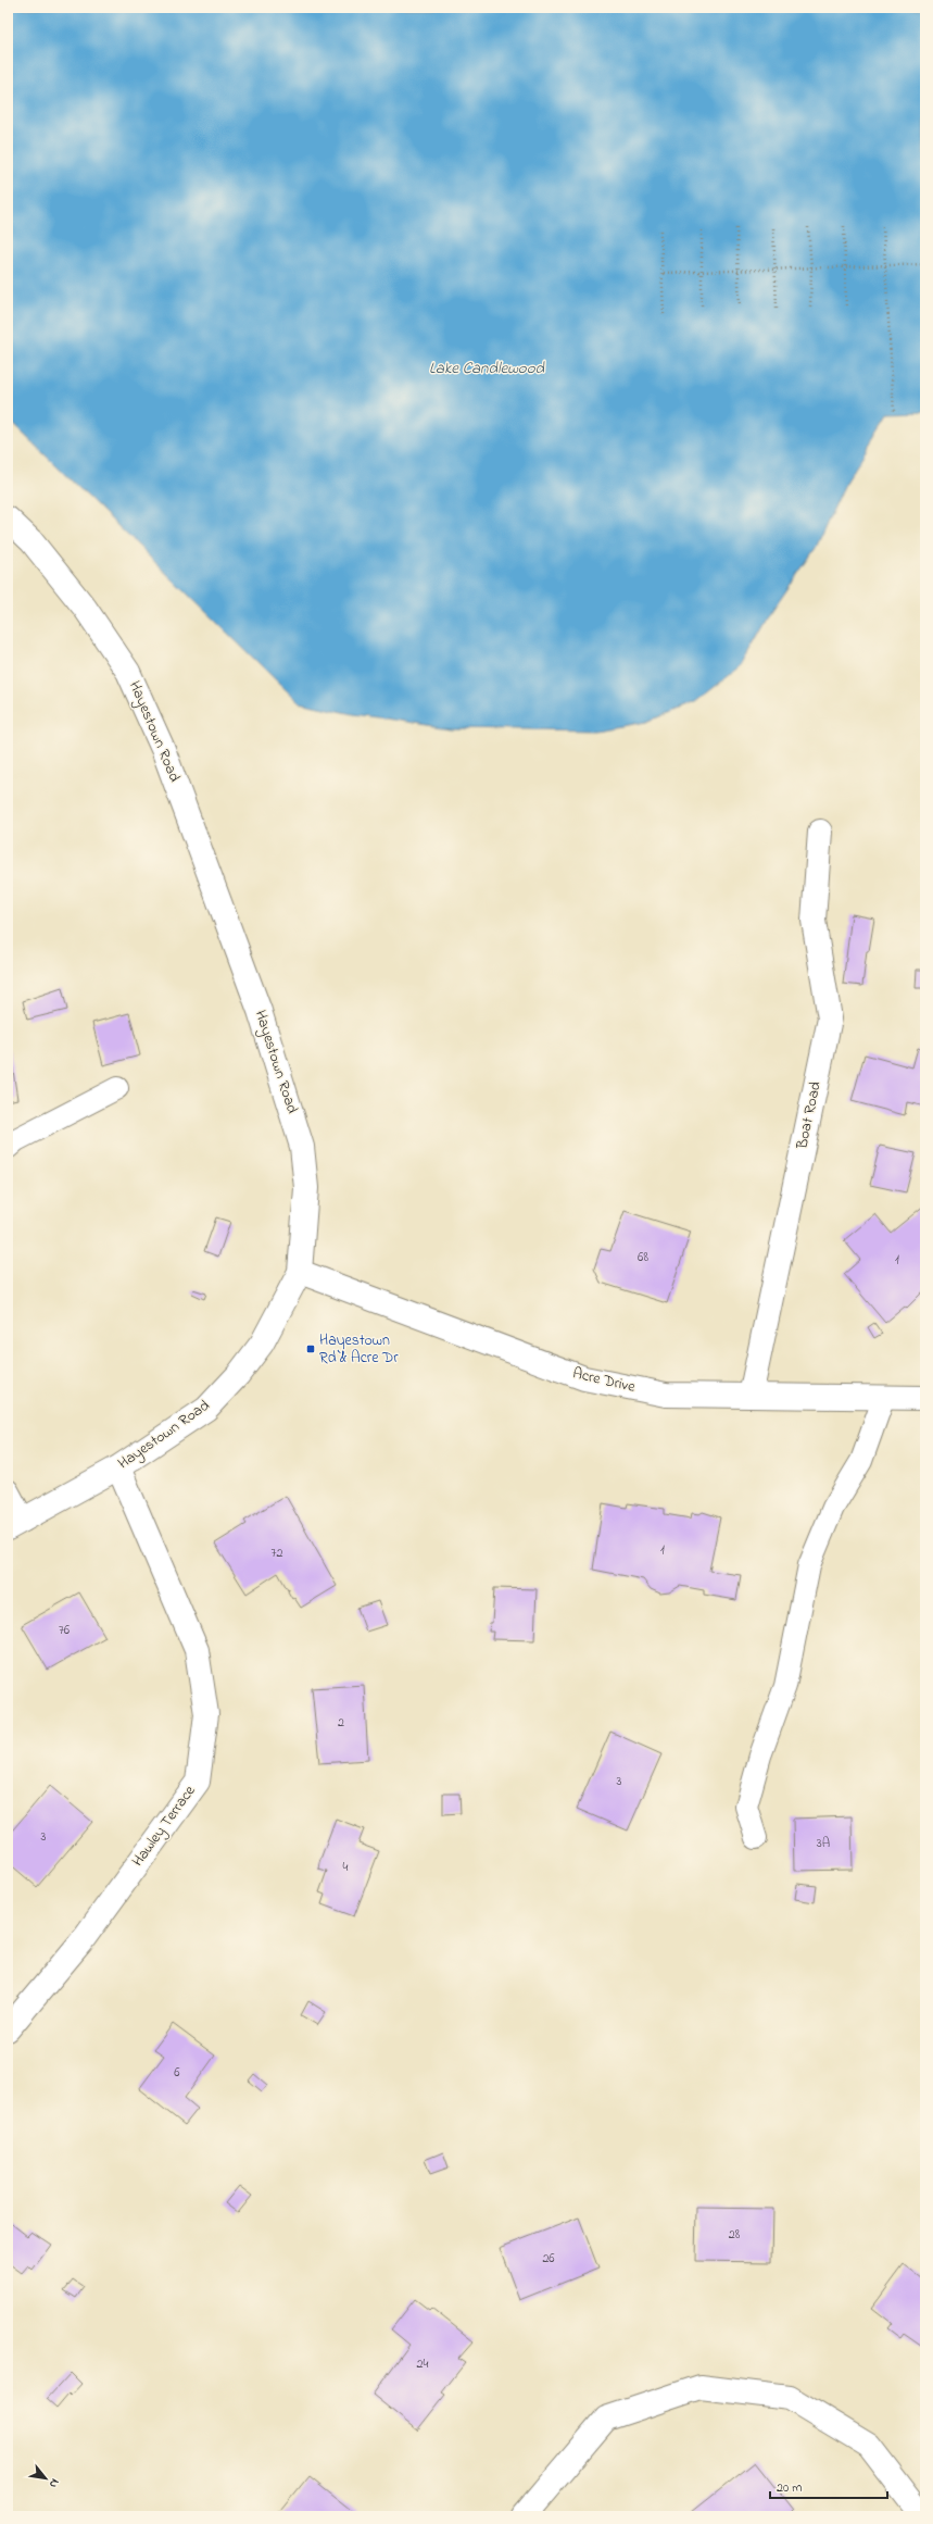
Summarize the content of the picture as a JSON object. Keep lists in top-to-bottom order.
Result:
{
  "streets": {
    "street": [
      "Hayestown Road",
      "Boat Road",
      "Acre Drive",
      "Hawley Terrace"
    ]
  },
  "crossings": [
    ["Hayestown Road", "Acre Drive"],
    ["Hayestown Road", "Hawley Terrace"],
    ["Boat Road", "Acre Drive"]
  ],
  "water": ["Lake Candlewood"],
  "places": {
    "transit": ["Hayestown Rd & Acre Dr"]
  },
  "house_numbers": [
    "68",
    "1",
    "1",
    "72",
    "76",
    "2",
    "3",
    "3",
    "3A",
    "4",
    "6",
    "28",
    "26",
    "24"
  ],
  "scale_bar": "20 m",
  "north": "bottom right"
}
